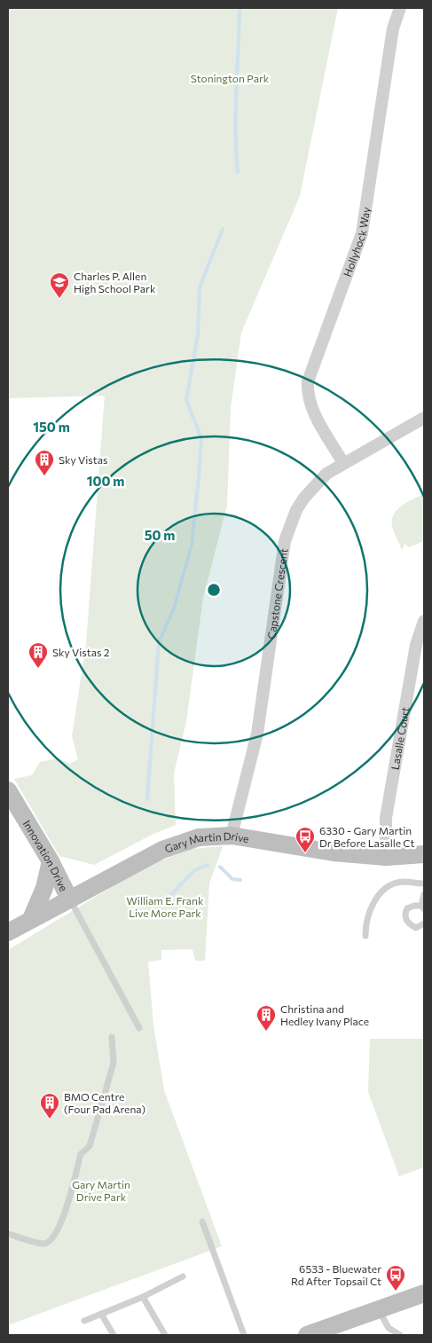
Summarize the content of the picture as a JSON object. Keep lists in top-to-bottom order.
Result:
{
  "streets": {
    "street": [
      "Hollyhock Way",
      "Capstone Crescent",
      "Lasalle Court",
      "Gary Martin Drive",
      "Innovation Drive"
    ]
  },
  "crossings": [
    ["Hollyhock Way", "Capstone Crescent"],
    ["Capstone Crescent", "Gary Martin Drive"],
    ["Lasalle Court", "Gary Martin Drive"],
    ["Gary Martin Drive", "Innovation Drive"]
  ],
  "parks": ["Stonington Park", "William E. Frank Live More Park", "Gary Martin Drive Park"],
  "places": {
    "school or university": ["Charles P. Allen High School Park"],
    "building": [
      "Sky Vistas",
      "Sky Vistas 2",
      "Christina and Hedley Ivany Place",
      "BMO Centre (Four Pad Arena)"
    ],
    "bus stop": ["6330 - Gary Martin Dr Before Lasalle Ct", "6533 - Bluewater Rd After Topsail Ct"]
  },
  "rings": ["150 m", "100 m", "50 m"]
}
